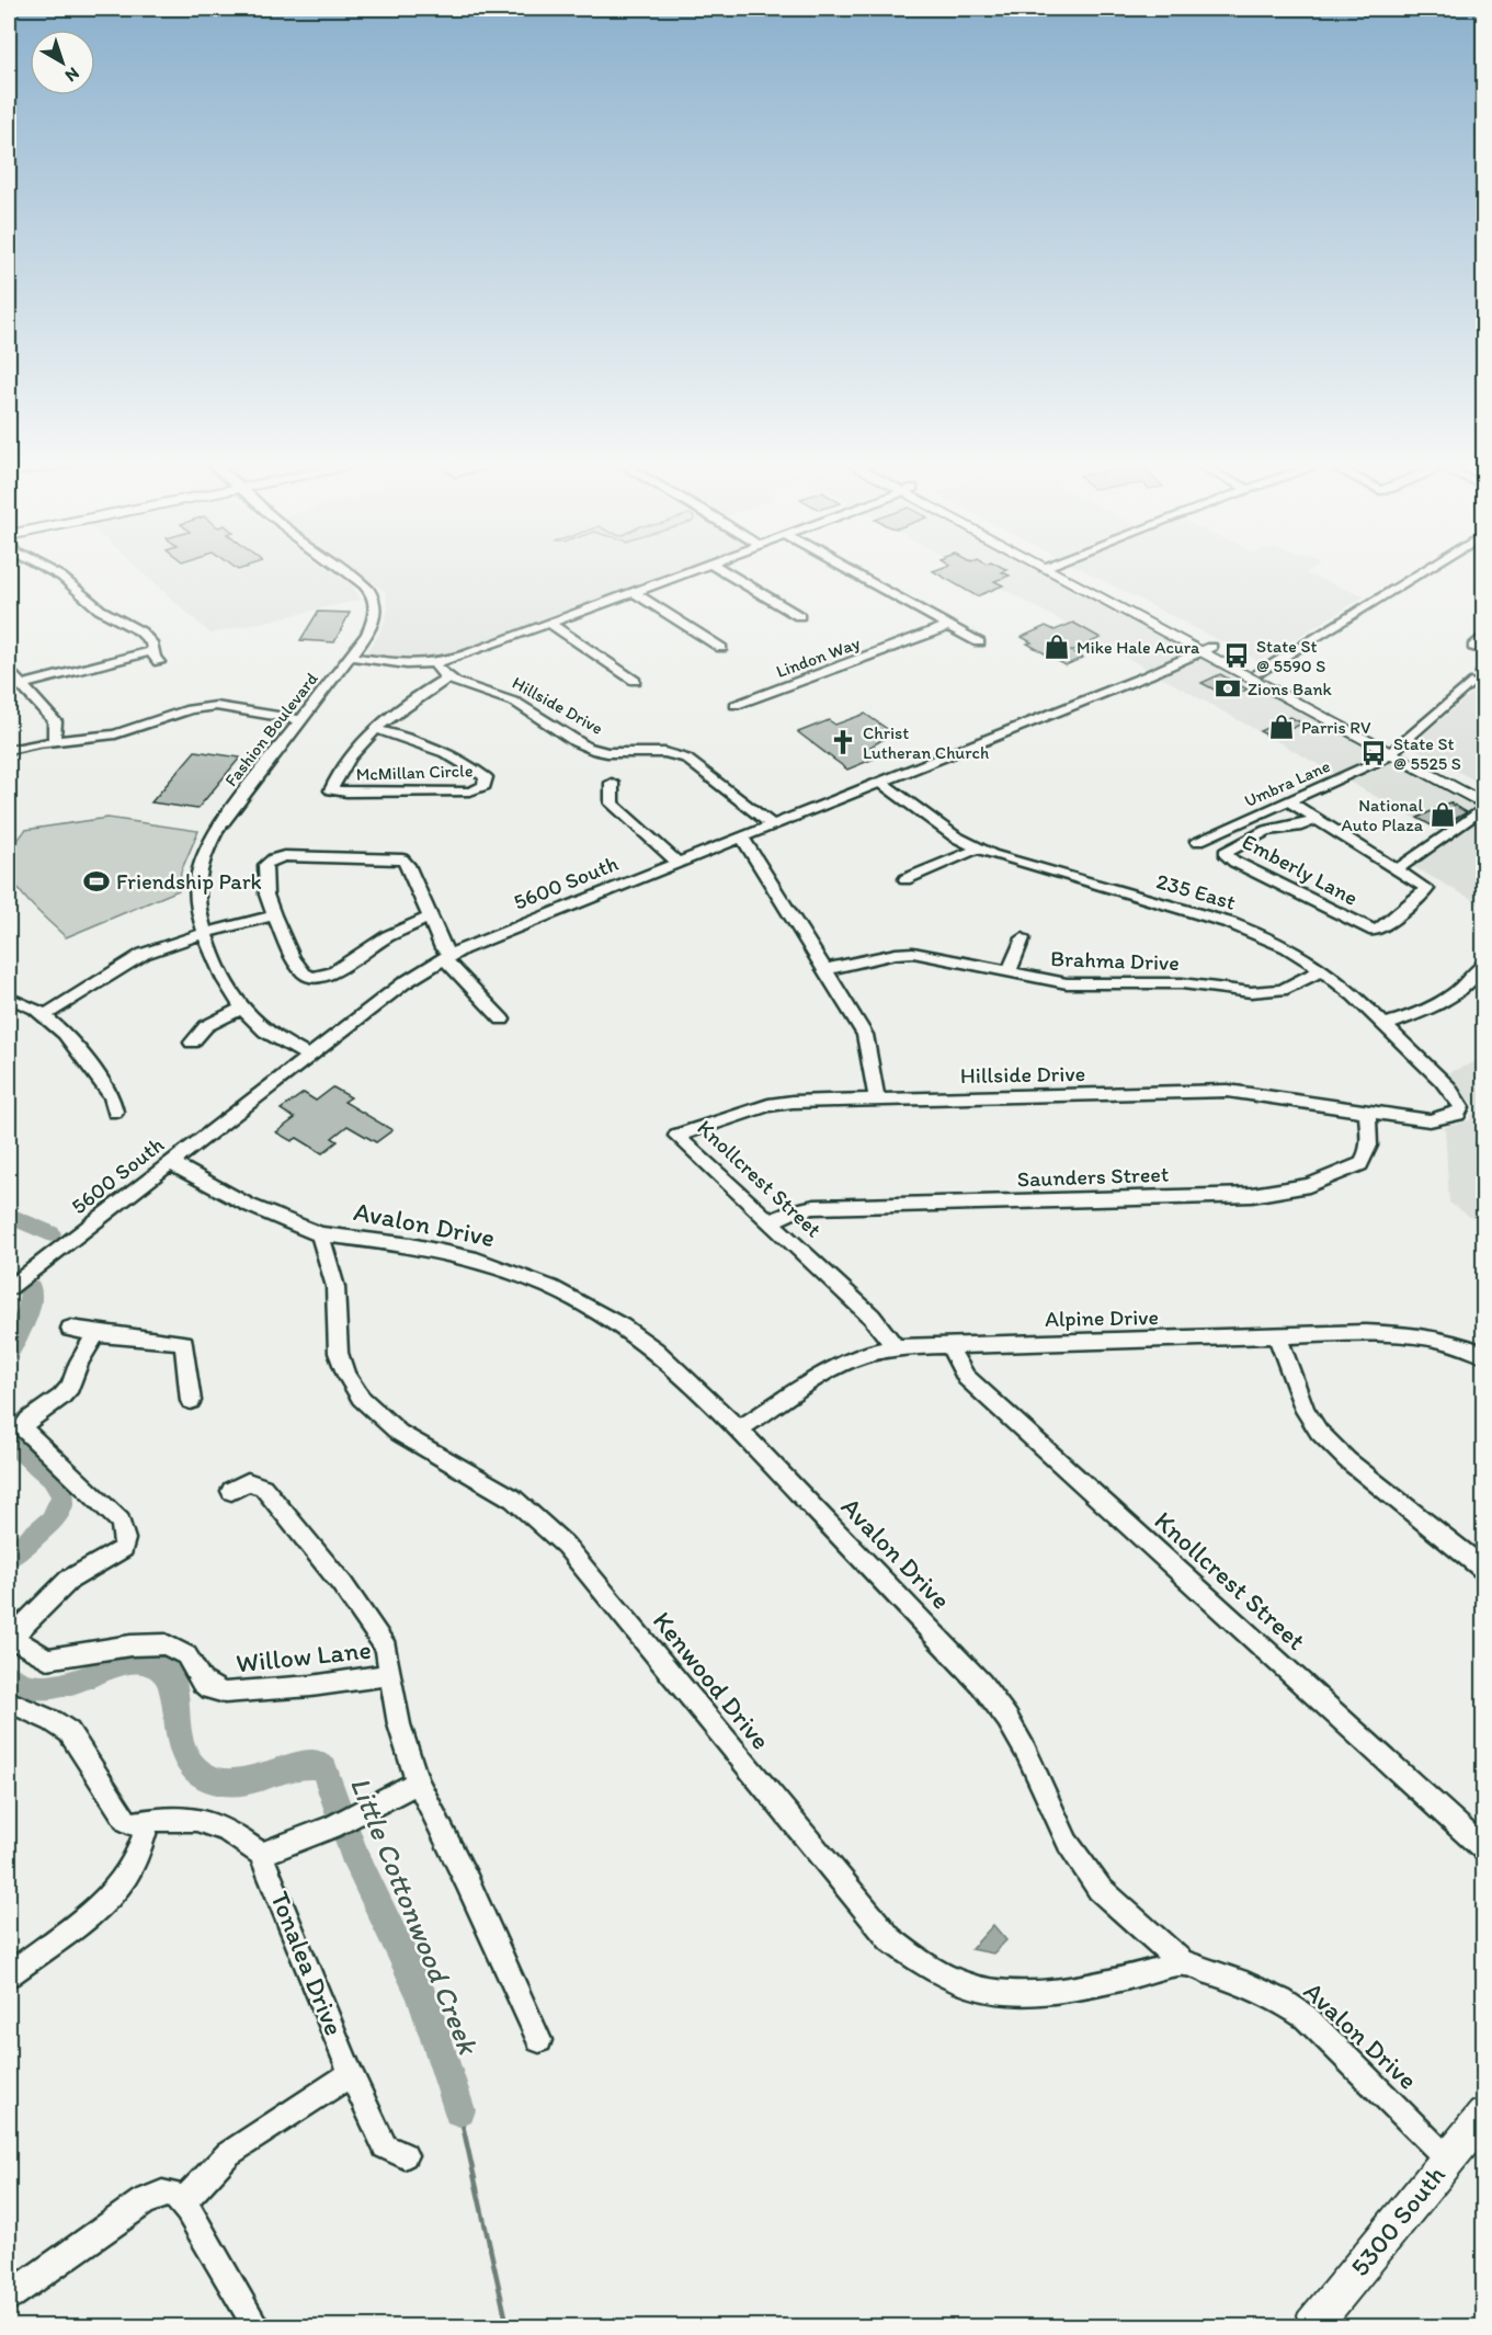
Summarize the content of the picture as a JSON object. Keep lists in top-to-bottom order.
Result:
{
  "streets": {
    "main road": ["5300 South"],
    "street": [
      "Lindon Way",
      "Hillside Drive",
      "Fashion Boulevard",
      "McMillan Circle",
      "Umbra Lane",
      "Emberly Lane",
      "5600 South",
      "235 East",
      "Brahma Drive",
      "Saunders Street",
      "Knollcrest Street",
      "Avalon Drive",
      "Alpine Drive",
      "Willow Lane",
      "Kenwood Drive",
      "Tonalea Drive"
    ]
  },
  "crossings": [
    ["Hillside Drive", "5600 South"],
    ["Hillside Drive", "235 East"],
    ["Hillside Drive", "Saunders Street"],
    ["Hillside Drive", "Knollcrest Street"],
    ["Fashion Boulevard", "5600 South"],
    ["5600 South", "235 East"],
    ["5600 South", "Avalon Drive"],
    ["235 East", "Brahma Drive"],
    ["Saunders Street", "Knollcrest Street"],
    ["Knollcrest Street", "Alpine Drive"],
    ["Avalon Drive", "Alpine Drive"],
    ["Avalon Drive", "Kenwood Drive"],
    ["Avalon Drive", "5300 South"]
  ],
  "water": ["Little Cottonwood Creek"],
  "places": {
    "shop": ["Mike Hale Acura", "Parris RV", "National Auto Plaza"],
    "bus stop": ["State St @ 5590 S", "State St @ 5525 S"],
    "bank": ["Zions Bank"],
    "church": ["Christ Lutheran Church"],
    "sports": ["Friendship Park"]
  },
  "north": "bottom right"
}
